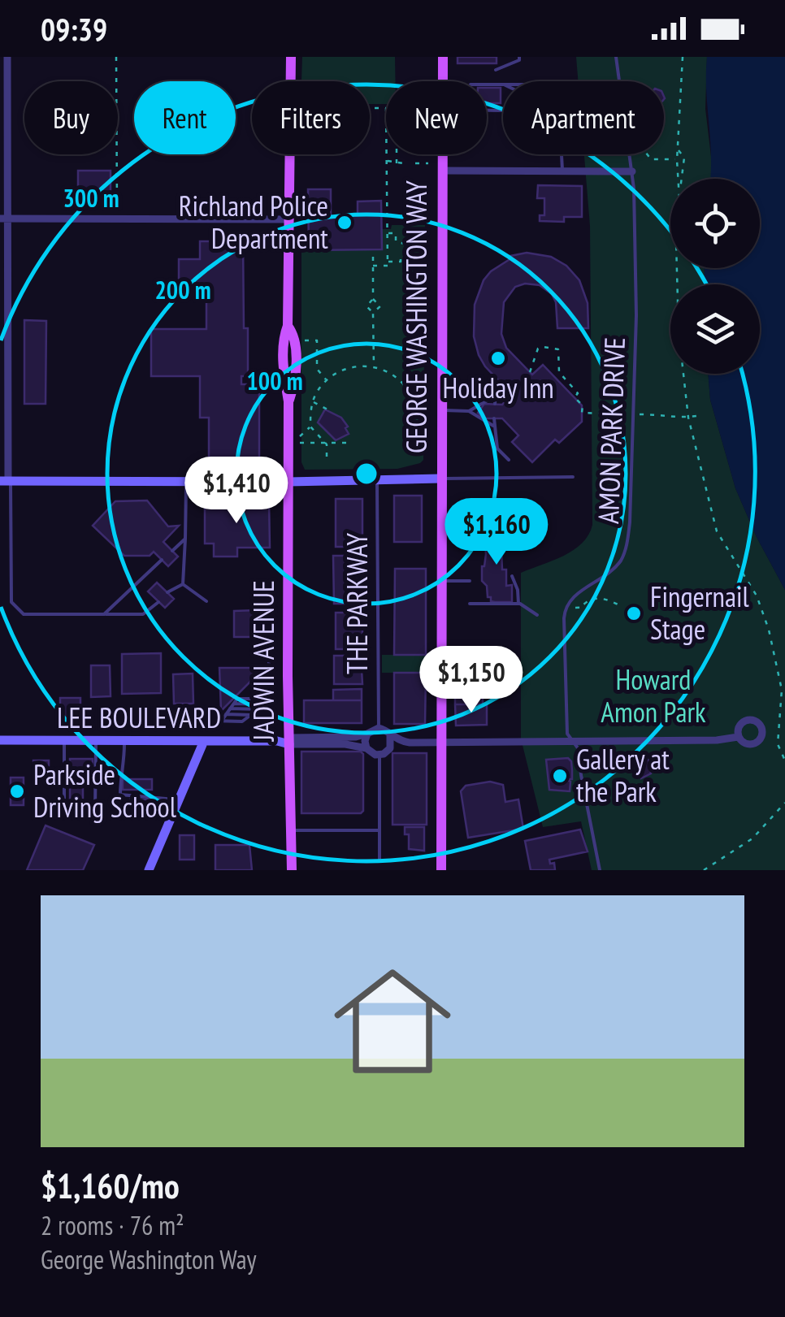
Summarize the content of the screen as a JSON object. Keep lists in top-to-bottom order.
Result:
{
  "streets": {
    "main road": ["GEORGE WASHINGTON WAY", "JADWIN AVENUE"],
    "street": ["LEE BOULEVARD"],
    "lane": ["AMON PARK DRIVE", "THE PARKWAY"]
  },
  "crossings": [
    ["THE PARKWAY", "LEE BOULEVARD"],
    ["JADWIN AVENUE", "LEE BOULEVARD"]
  ],
  "parks": ["Howard Amon Park"],
  "places": [
    "Richland Police Department",
    "Holiday Inn",
    "Fingernail Stage",
    "Gallery at the Park",
    "Parkside Driving School"
  ],
  "page": {
    "status": "09:39",
    "chip": [
      "Buy",
      "Rent",
      "Filters",
      "New",
      "Apartment"
    ],
    "price": ["$1,410", "$1,160", "$1,150"],
    "list": [
      {
        "name": "$1,160/mo",
        "note": "2 rooms · 76 m² · George Washington Way"
      }
    ]
  },
  "rings": ["300 m", "200 m", "100 m"]
}
